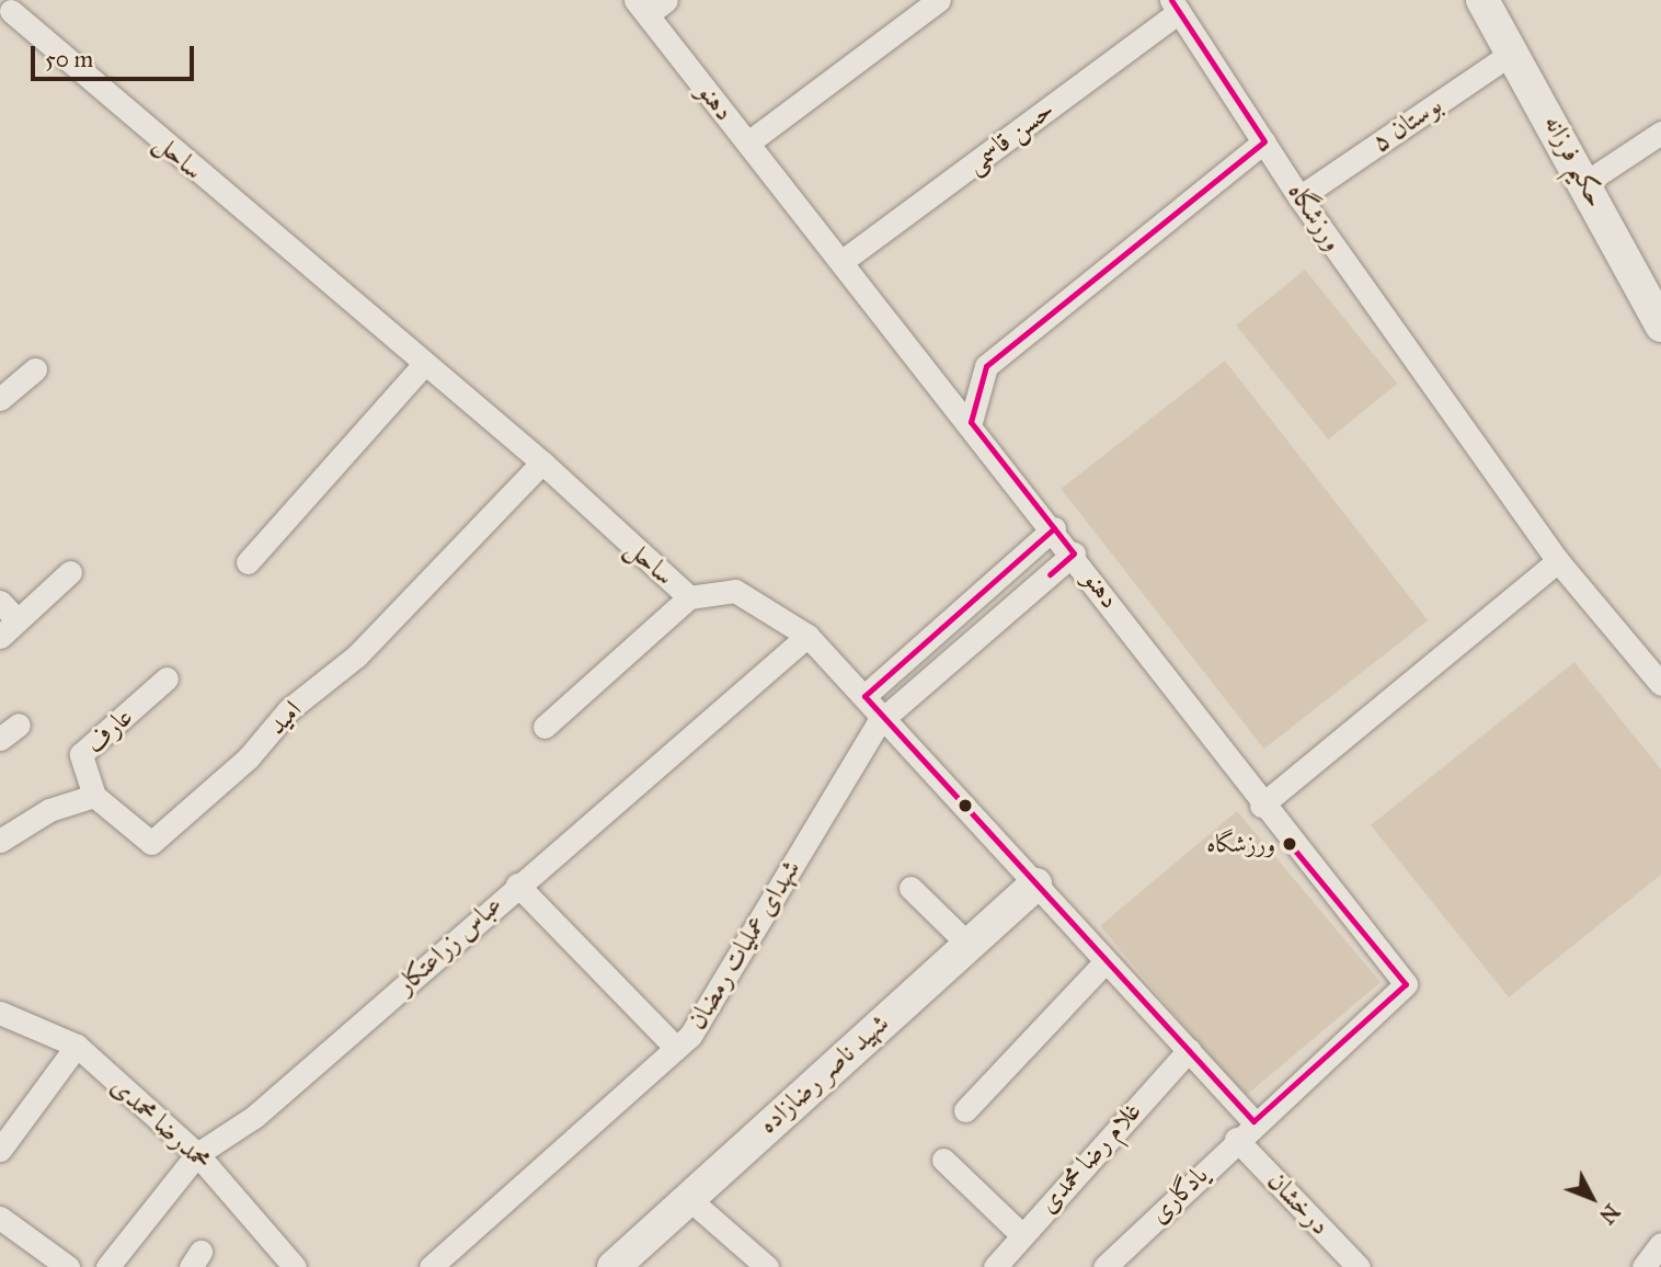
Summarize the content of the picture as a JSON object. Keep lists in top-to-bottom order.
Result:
{
  "streets": {
    "street": [
      "دهنو",
      "بوستان ۵",
      "حسن قاسمی",
      "ساحل",
      "حکیم فرزانه",
      "ورزشگاه",
      "امید",
      "عارف",
      "عباس زراعتکار",
      "شهدای عملیات رمضان",
      "شهید ناصر رضازاده",
      "محمدرضا محمدی",
      "غلام رضا محمدی",
      "یادگاری",
      "درخشان"
    ]
  },
  "crossings": [
    ["دهنو", "حسن قاسمی"],
    ["دهنو", "ساحل"],
    ["دهنو", "شهدای عملیات رمضان"],
    ["دهنو", "یادگاری"],
    ["بوستان ۵", "حکیم فرزانه"],
    ["بوستان ۵", "ورزشگاه"],
    ["حسن قاسمی", "ورزشگاه"],
    ["ساحل", "امید"],
    ["ساحل", "عباس زراعتکار"],
    ["ساحل", "شهدای عملیات رمضان"],
    ["ساحل", "شهید ناصر رضازاده"],
    ["ساحل", "غلام رضا محمدی"],
    ["ساحل", "یادگاری"],
    ["امید", "عارف"],
    ["عباس زراعتکار", "محمدرضا محمدی"],
    ["یادگاری", "درخشان"]
  ],
  "places": ["ورزشگاه"],
  "scale_bar": "50 m",
  "north": "bottom right"
}
